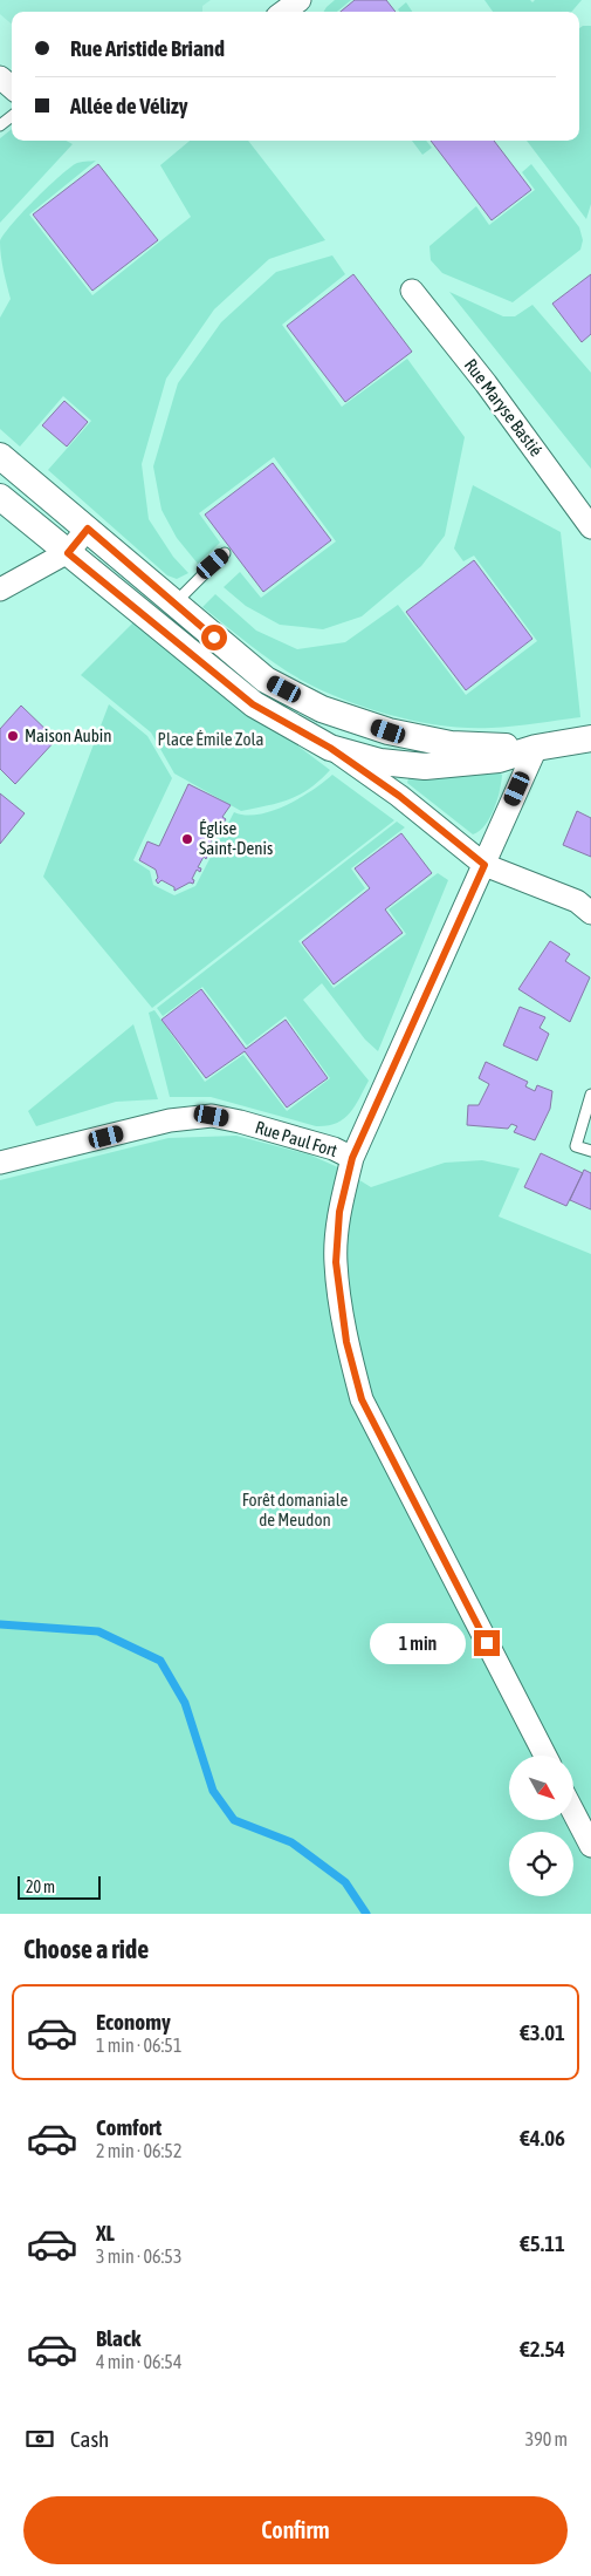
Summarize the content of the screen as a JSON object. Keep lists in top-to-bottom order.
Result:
{
  "streets": {
    "street": ["Rue Maryse Bastié", "Rue Paul Fort"]
  },
  "parks": ["Place Émile Zola", "Forêt domaniale de Meudon"],
  "places": ["Maison Aubin", "Église Saint-Denis"],
  "scale_bar": "20 m",
  "north": "bottom right",
  "page": {
    "banner": ["Rue Aristide Briand", "Allée de Vélizy"],
    "bubble": "1 min",
    "scale": "20 m",
    "heading": "Choose a ride",
    "list": [
      {
        "name": "Economy",
        "note": "1 min · 06:51",
        "value": "€3.01"
      },
      {
        "name": "Comfort",
        "note": "2 min · 06:52",
        "value": "€4.06"
      },
      {
        "name": "XL",
        "note": "3 min · 06:53",
        "value": "€5.11"
      },
      {
        "name": "Black",
        "note": "4 min · 06:54",
        "value": "€2.54"
      }
    ],
    "pay": ["Cash", "390 m"],
    "buttons": "Confirm"
  }
}
